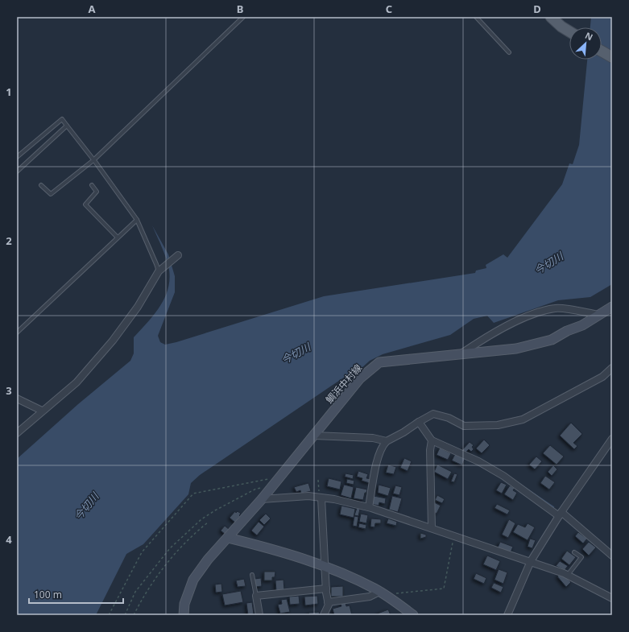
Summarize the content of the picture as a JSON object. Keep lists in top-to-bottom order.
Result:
{
  "streets": {
    "main road": ["鯛浜中村線"]
  },
  "water": ["今切川"],
  "scale_bar": "100 m",
  "north": "top right",
  "grid": {
    "columns": [
      "A",
      "B",
      "C",
      "D"
    ],
    "rows": [
      "1",
      "2",
      "3",
      "4"
    ]
  }
}
